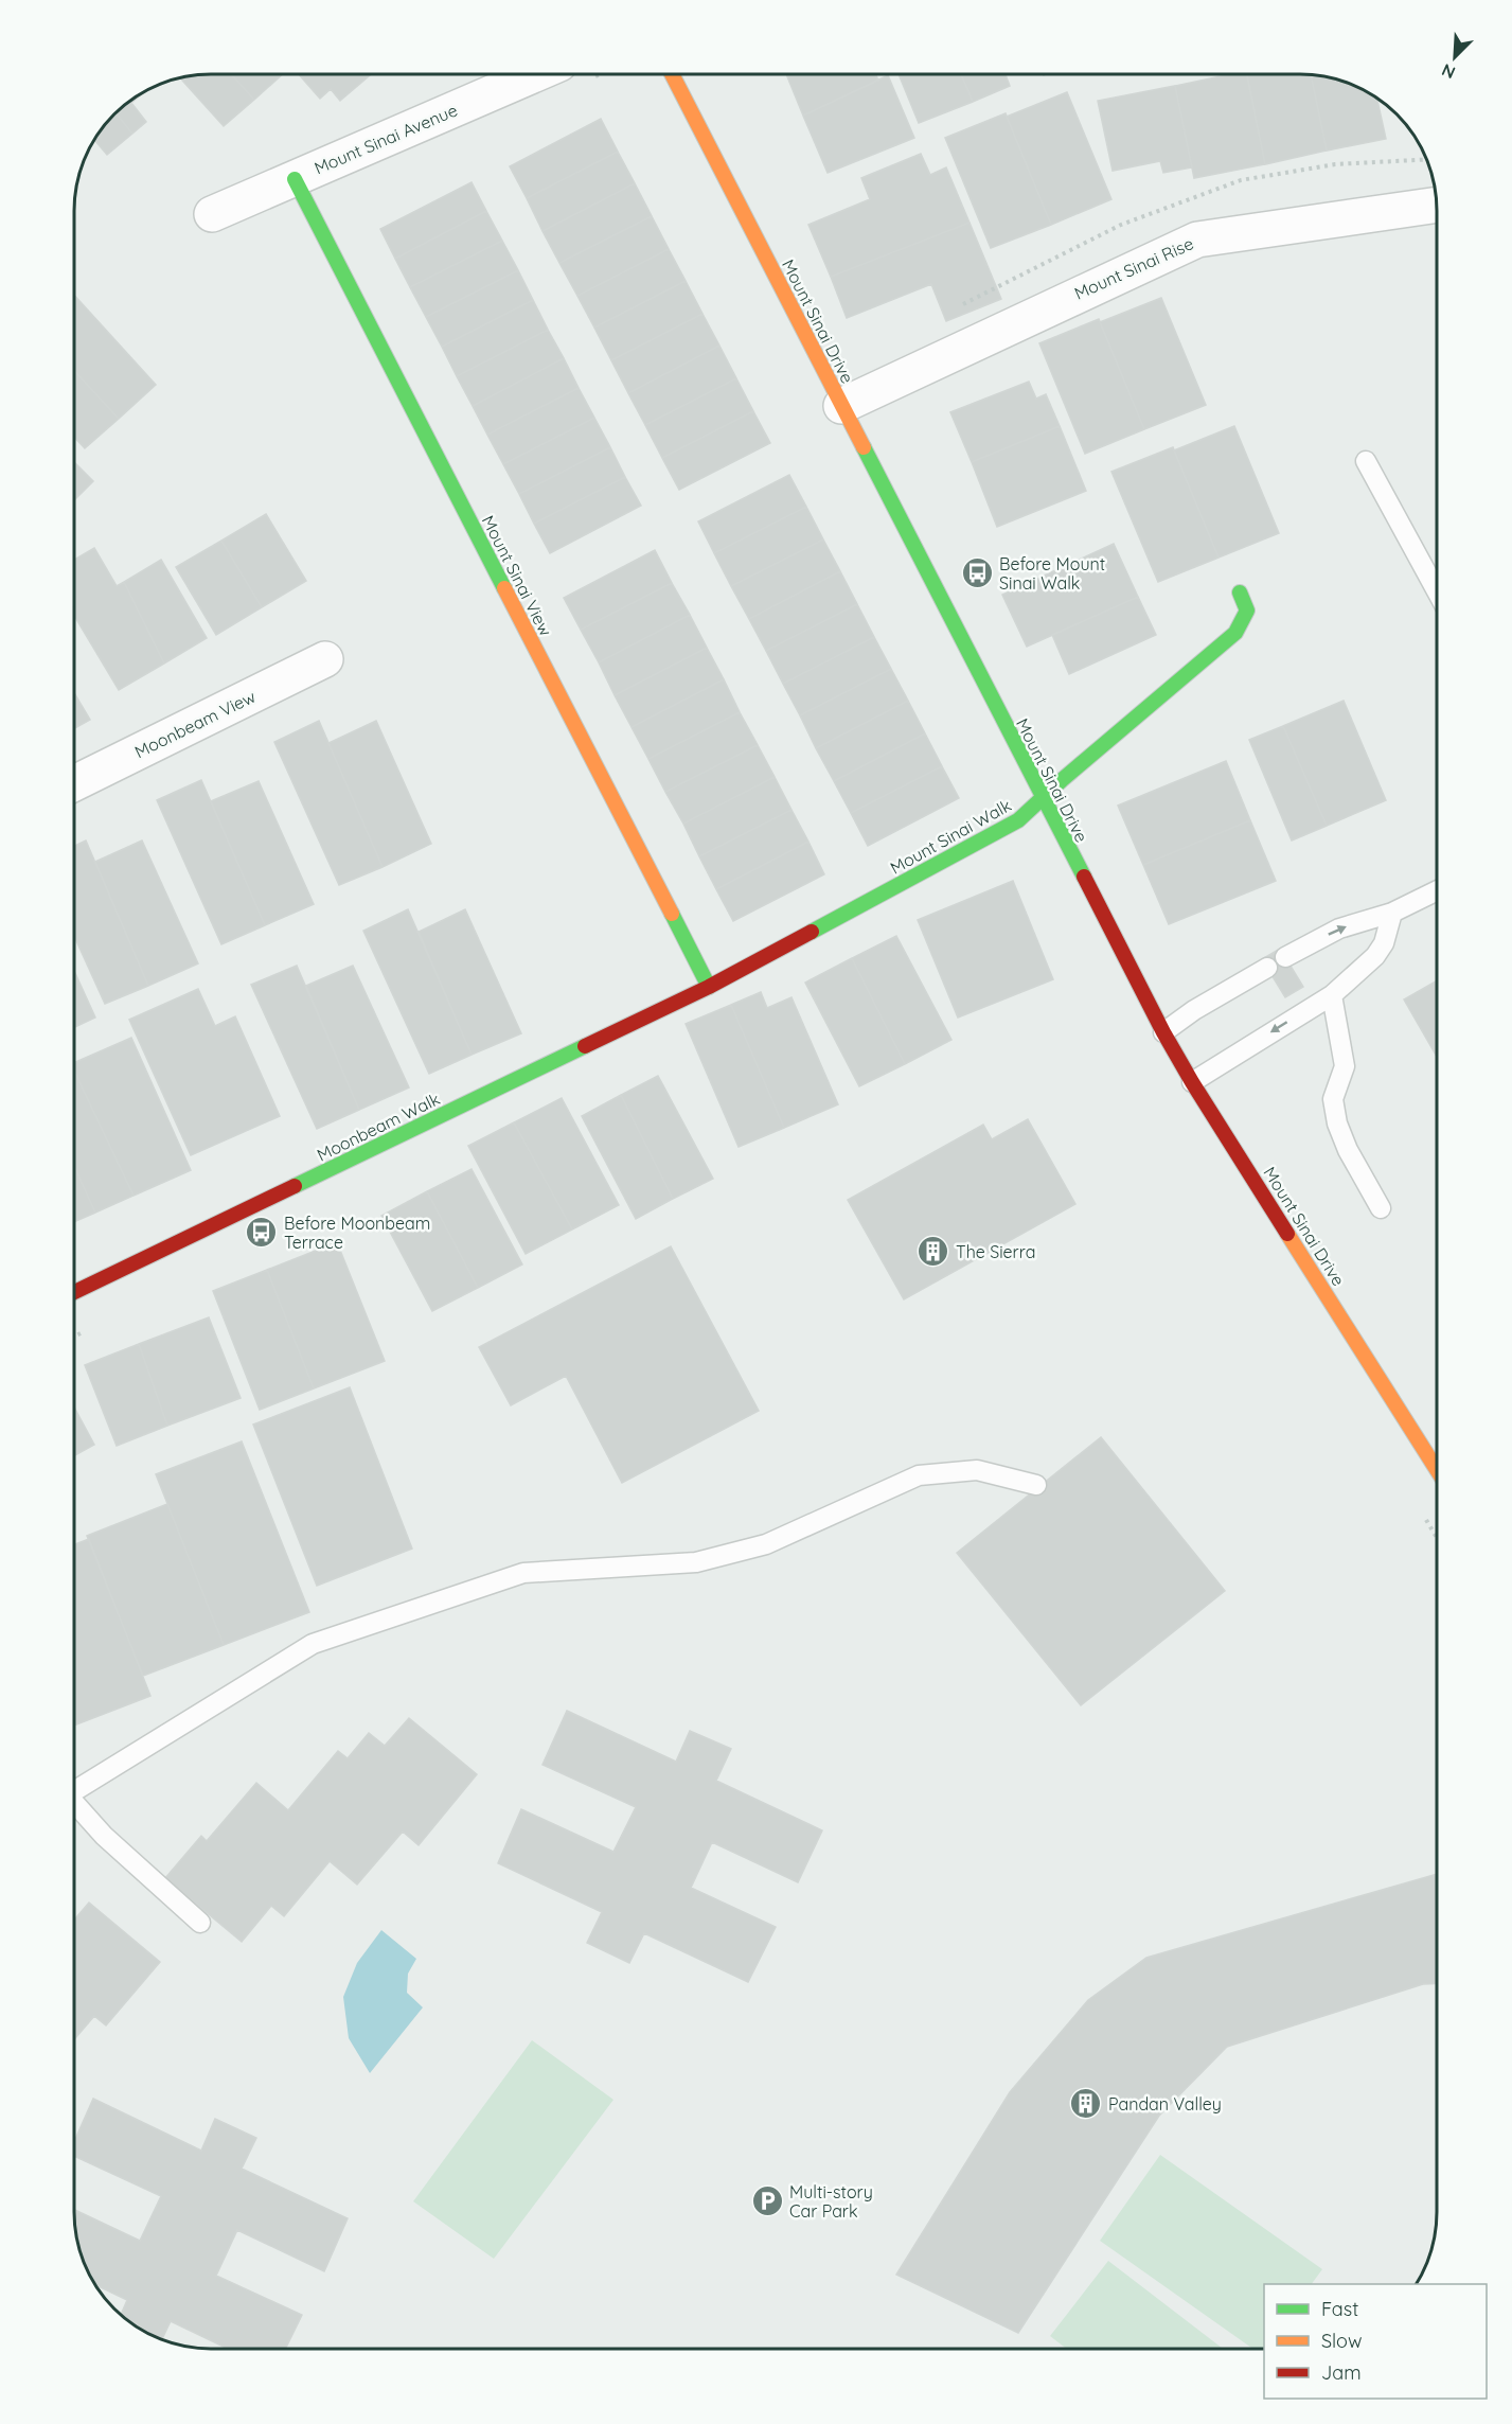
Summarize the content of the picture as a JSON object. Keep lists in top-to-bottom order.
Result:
{
  "streets": {
    "street": [
      "Mount Sinai Avenue",
      "Mount Sinai Rise",
      "Mount Sinai Drive",
      "Mount Sinai View",
      "Moonbeam View",
      "Mount Sinai Walk",
      "Moonbeam Walk"
    ]
  },
  "crossings": [
    ["Mount Sinai Avenue", "Mount Sinai View"],
    ["Mount Sinai Rise", "Mount Sinai Drive"],
    ["Mount Sinai Drive", "Mount Sinai Walk"],
    ["Mount Sinai View", "Mount Sinai Walk"],
    ["Mount Sinai View", "Moonbeam Walk"],
    ["Mount Sinai Walk", "Moonbeam Walk"]
  ],
  "places": {
    "bus stop": ["Before Mount Sinai Walk", "Before Moonbeam Terrace"],
    "building": ["The Sierra", "Pandan Valley"],
    "parking": ["Multi-story Car Park"]
  },
  "legend": ["Fast", "Slow", "Jam"],
  "north": "bottom left"
}
